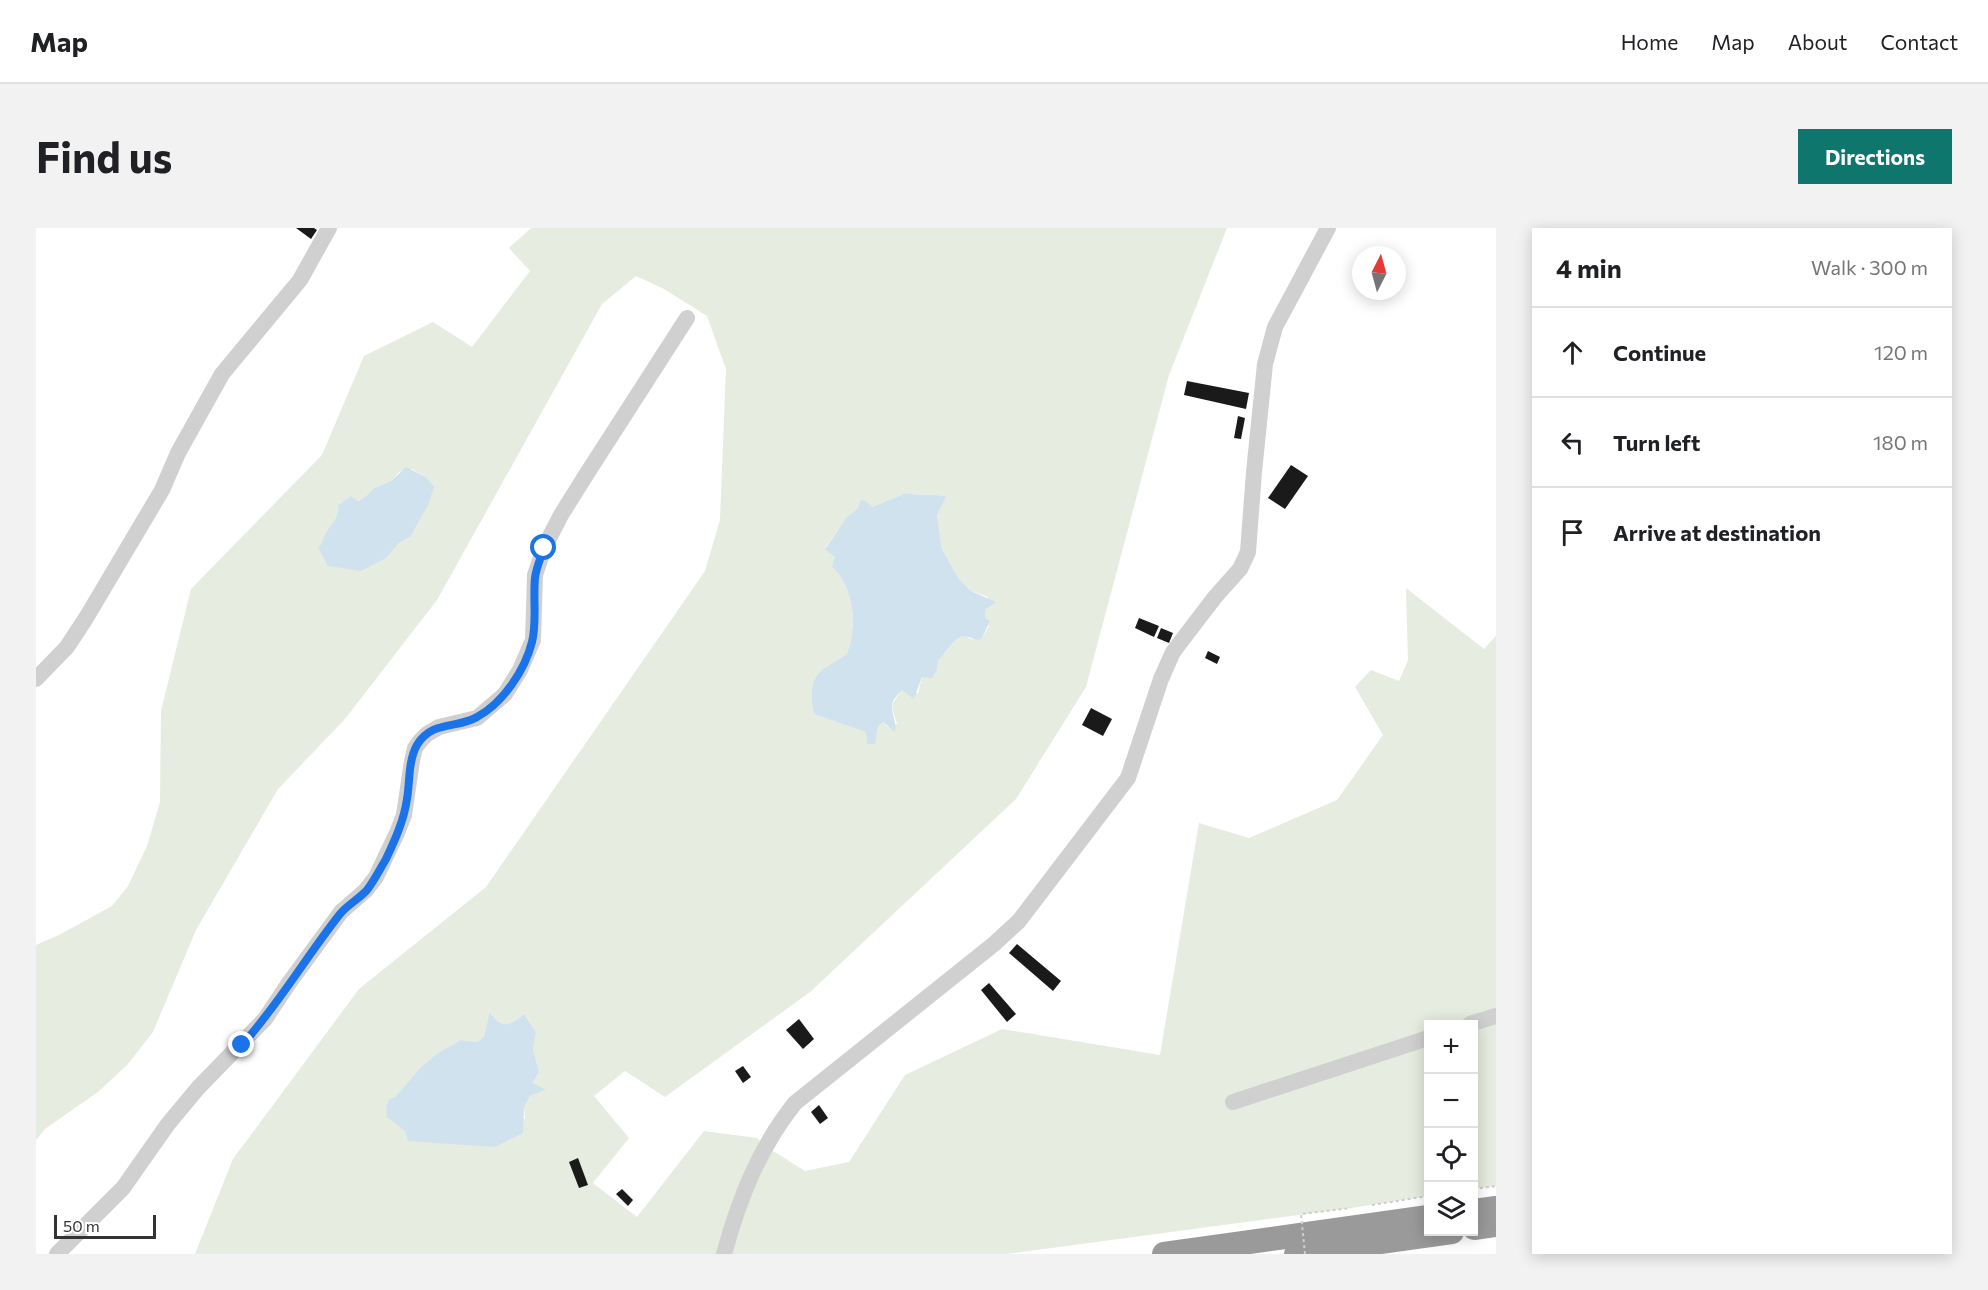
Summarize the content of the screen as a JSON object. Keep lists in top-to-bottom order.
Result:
{
  "scale_bar": "50 m",
  "north": "top",
  "page": {
    "header": "Map",
    "nav": [
      "Home",
      "Map",
      "About",
      "Contact"
    ],
    "buttons": "Directions",
    "title": "Find us",
    "heading": ["4 min", "Walk · 300 m"],
    "list": [
      ["Continue", "120 m"],
      ["Turn left", "180 m"],
      "Arrive at destination"
    ],
    "map_buttons": ["+", "−"],
    "scale": "50 m"
  }
}
